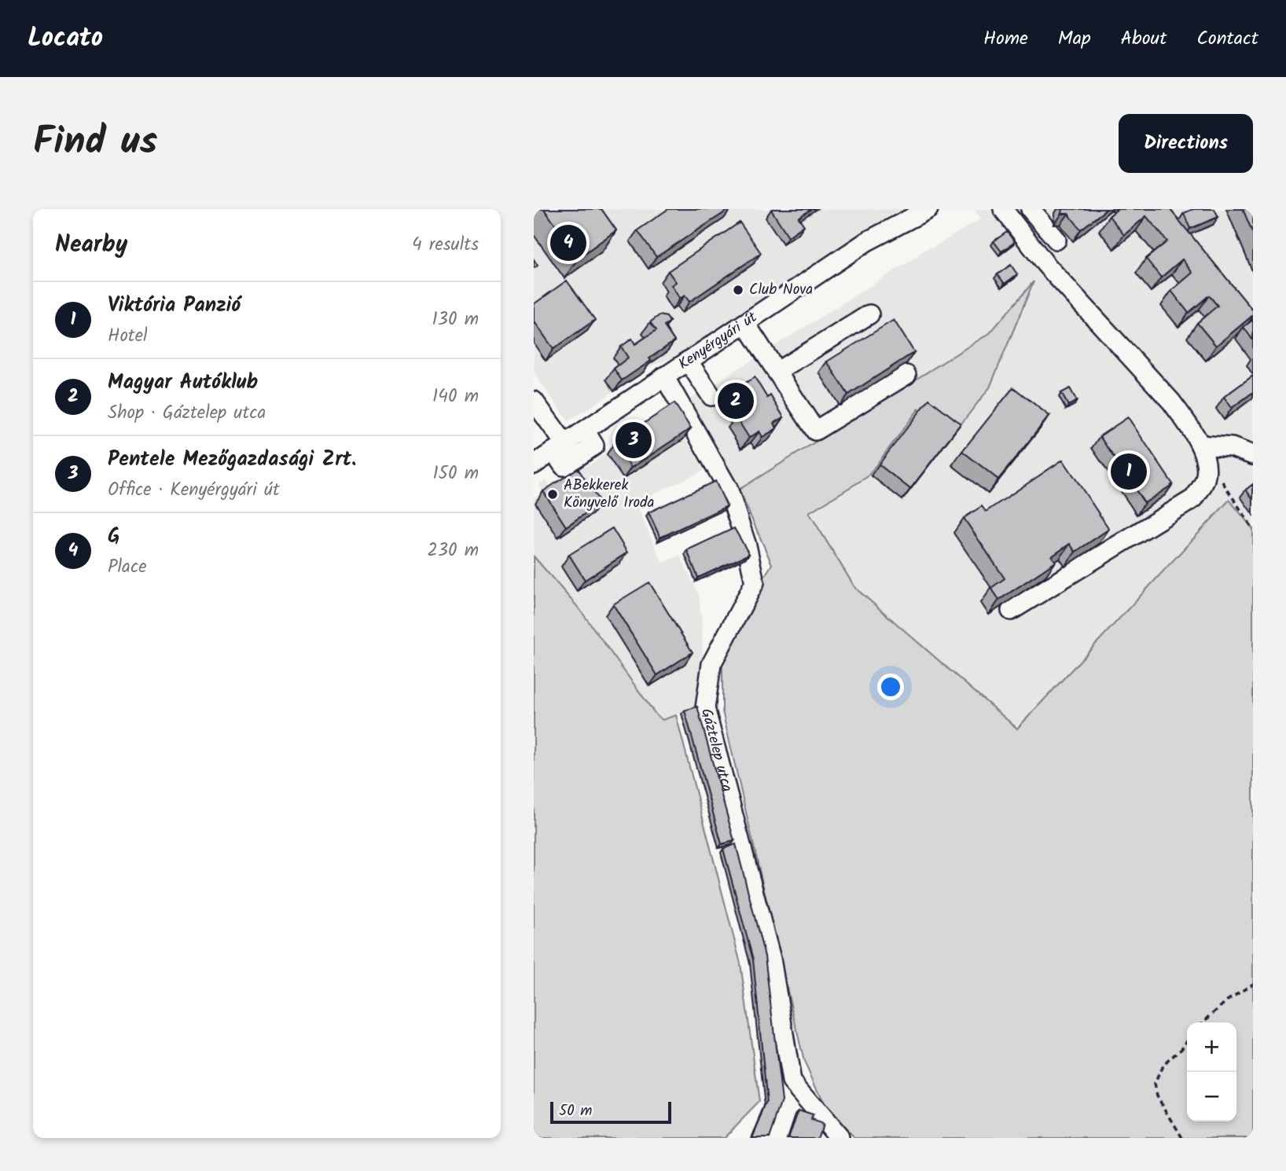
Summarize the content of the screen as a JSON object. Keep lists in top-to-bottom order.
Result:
{
  "streets": {
    "street": ["Kenyérgyári út", "Gáztelep utca"]
  },
  "crossings": [
    ["Kenyérgyári út", "Gáztelep utca"]
  ],
  "places": ["Club Nova", "ABekkerek Könyvelő Iroda"],
  "scale_bar": "50 m",
  "page": {
    "header": "Locato",
    "nav": [
      "Home",
      "Map",
      "About",
      "Contact"
    ],
    "title": "Find us",
    "buttons": "Directions",
    "heading": ["Nearby", "4 results"],
    "pins": [
      "4",
      "2",
      "3",
      "1"
    ],
    "list": [
      {
        "mark": "1",
        "name": "Viktória Panzió",
        "note": "Hotel",
        "value": "130 m"
      },
      {
        "mark": "2",
        "name": "Magyar Autóklub",
        "note": "Shop · Gáztelep utca",
        "value": "140 m"
      },
      {
        "mark": "3",
        "name": "Pentele Mezőgazdasági Zrt.",
        "note": "Office · Kenyérgyári út",
        "value": "150 m"
      },
      {
        "mark": "4",
        "name": "G",
        "note": "Place",
        "value": "230 m"
      }
    ],
    "map_buttons": ["+", "−"],
    "scale": "50 m"
  }
}
